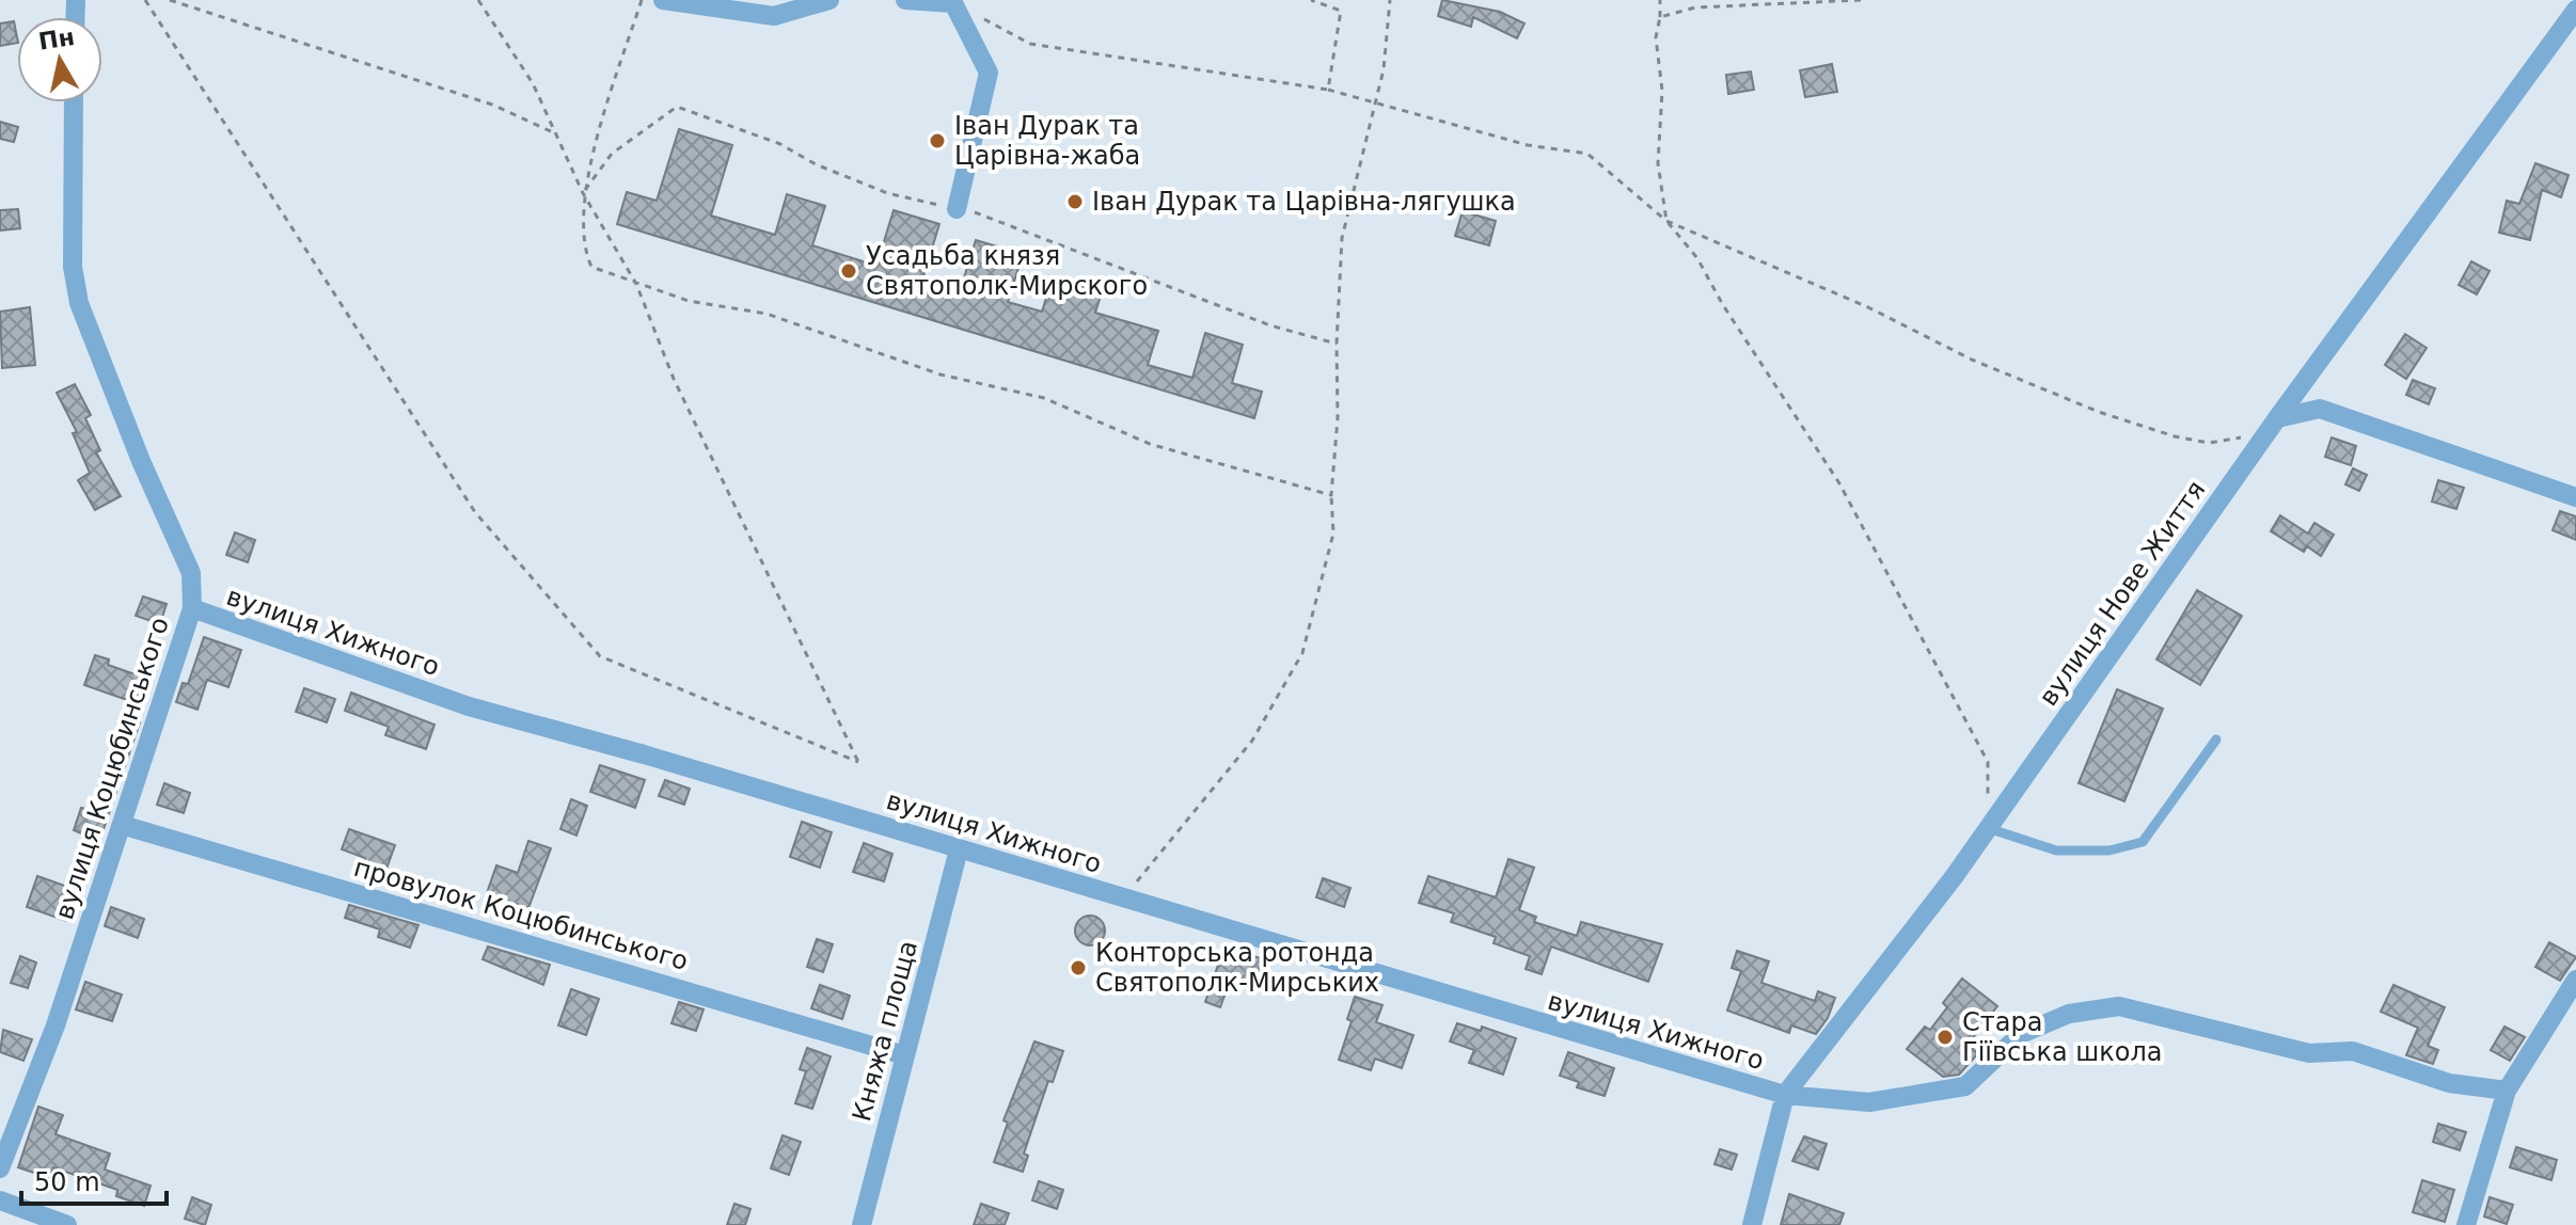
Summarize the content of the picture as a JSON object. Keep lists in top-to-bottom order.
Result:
{
  "streets": {
    "street": [
      "вулиця Нове Життя",
      "вулиця Хижного",
      "вулиця Коцюбинського",
      "провулок Коцюбинського",
      "Княжа площа"
    ]
  },
  "crossings": [
    ["вулиця Нове Життя", "вулиця Хижного"],
    ["вулиця Хижного", "вулиця Коцюбинського"],
    ["вулиця Хижного", "Княжа площа"],
    ["вулиця Коцюбинського", "провулок Коцюбинського"],
    ["провулок Коцюбинського", "Княжа площа"]
  ],
  "places": [
    "Іван Дурак та Царівна-жаба",
    "Іван Дурак та Царівна-лягушка",
    "Усадьба князя Святополк-Мирского",
    "Конторська ротонда Святополк-Мирських",
    "Стара Гіївська школа"
  ],
  "scale_bar": "50 m",
  "north": "top"
}
